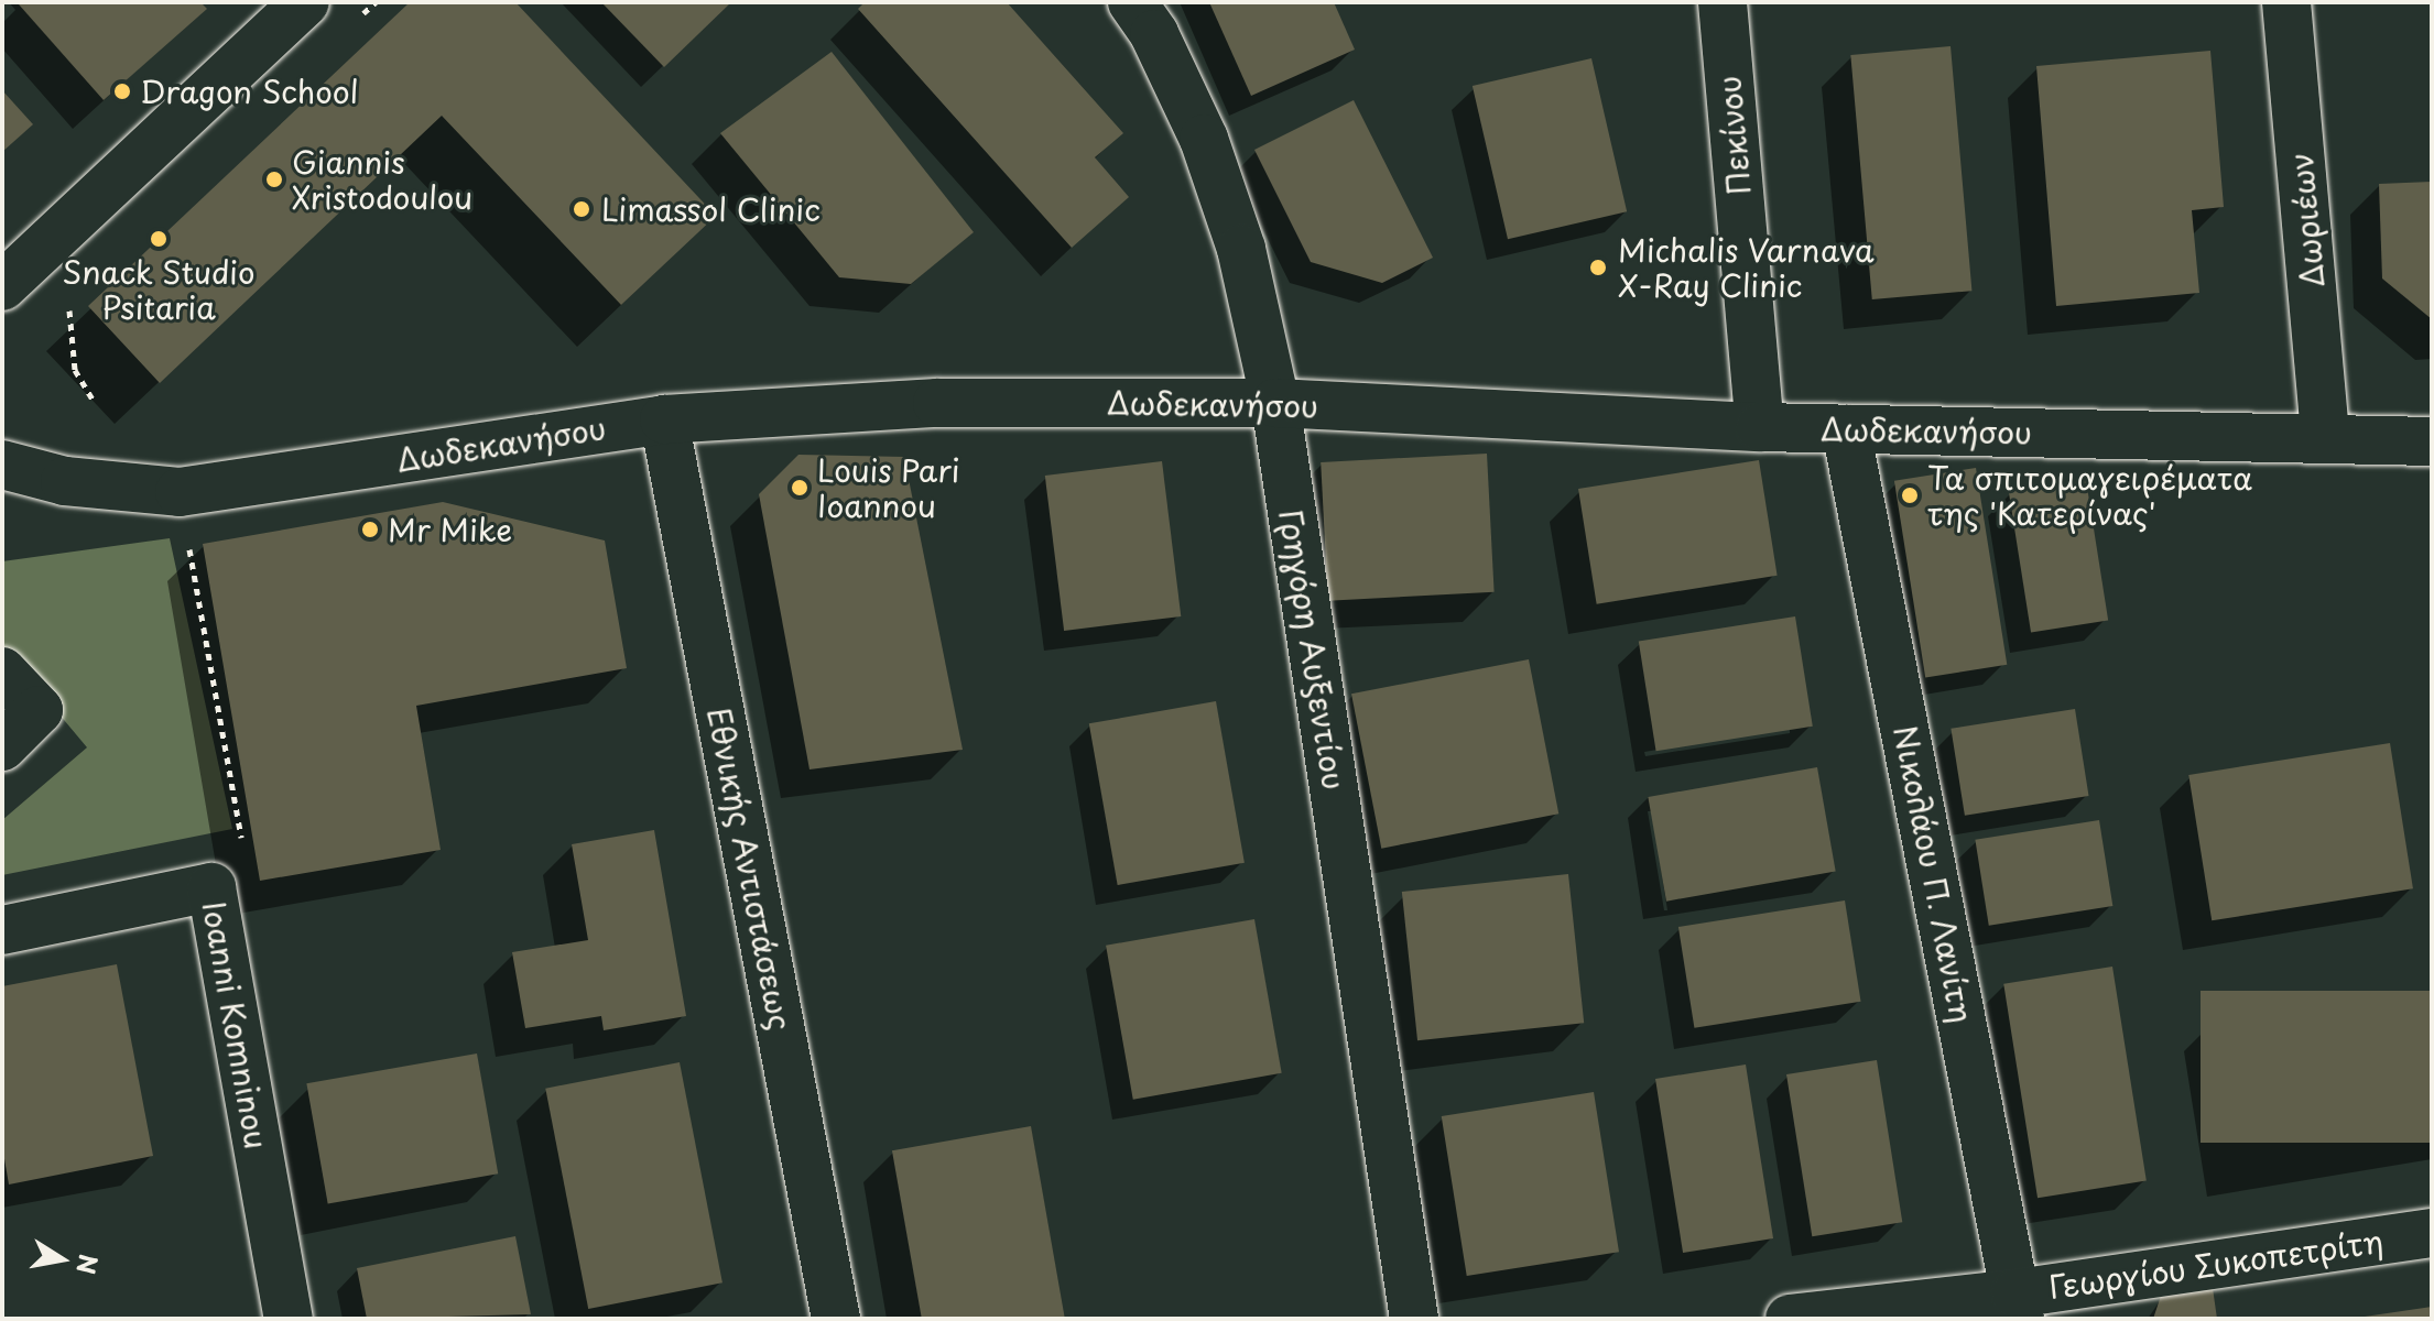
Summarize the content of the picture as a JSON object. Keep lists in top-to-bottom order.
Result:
{
  "streets": {
    "street": [
      "Πεκίνου",
      "Δωριέων",
      "Δωδεκανήσου",
      "Γρηγόρη Αυξεντίου",
      "Εθνικής Αντιστάσεως",
      "Νικολάου Π. Λανίτη",
      "Ioanni Komninou",
      "Γεωργίου Συκοπετρίτη"
    ]
  },
  "crossings": [
    ["Πεκίνου", "Δωδεκανήσου"],
    ["Δωριέων", "Δωδεκανήσου"],
    ["Δωδεκανήσου", "Γρηγόρη Αυξεντίου"],
    ["Δωδεκανήσου", "Εθνικής Αντιστάσεως"],
    ["Δωδεκανήσου", "Νικολάου Π. Λανίτη"],
    ["Νικολάου Π. Λανίτη", "Γεωργίου Συκοπετρίτη"]
  ],
  "places": [
    "Dragon School",
    "Giannis Xristodoulou",
    "Limassol Clinic",
    "Snack Studio Psitaria",
    "Michalis Varnava X-Ray Clinic",
    "Louis Pari Ioannou",
    "Τα σπιτομαγειρέματα της 'Κατερίνας'",
    "Mr Mike"
  ],
  "north": "right"
}
